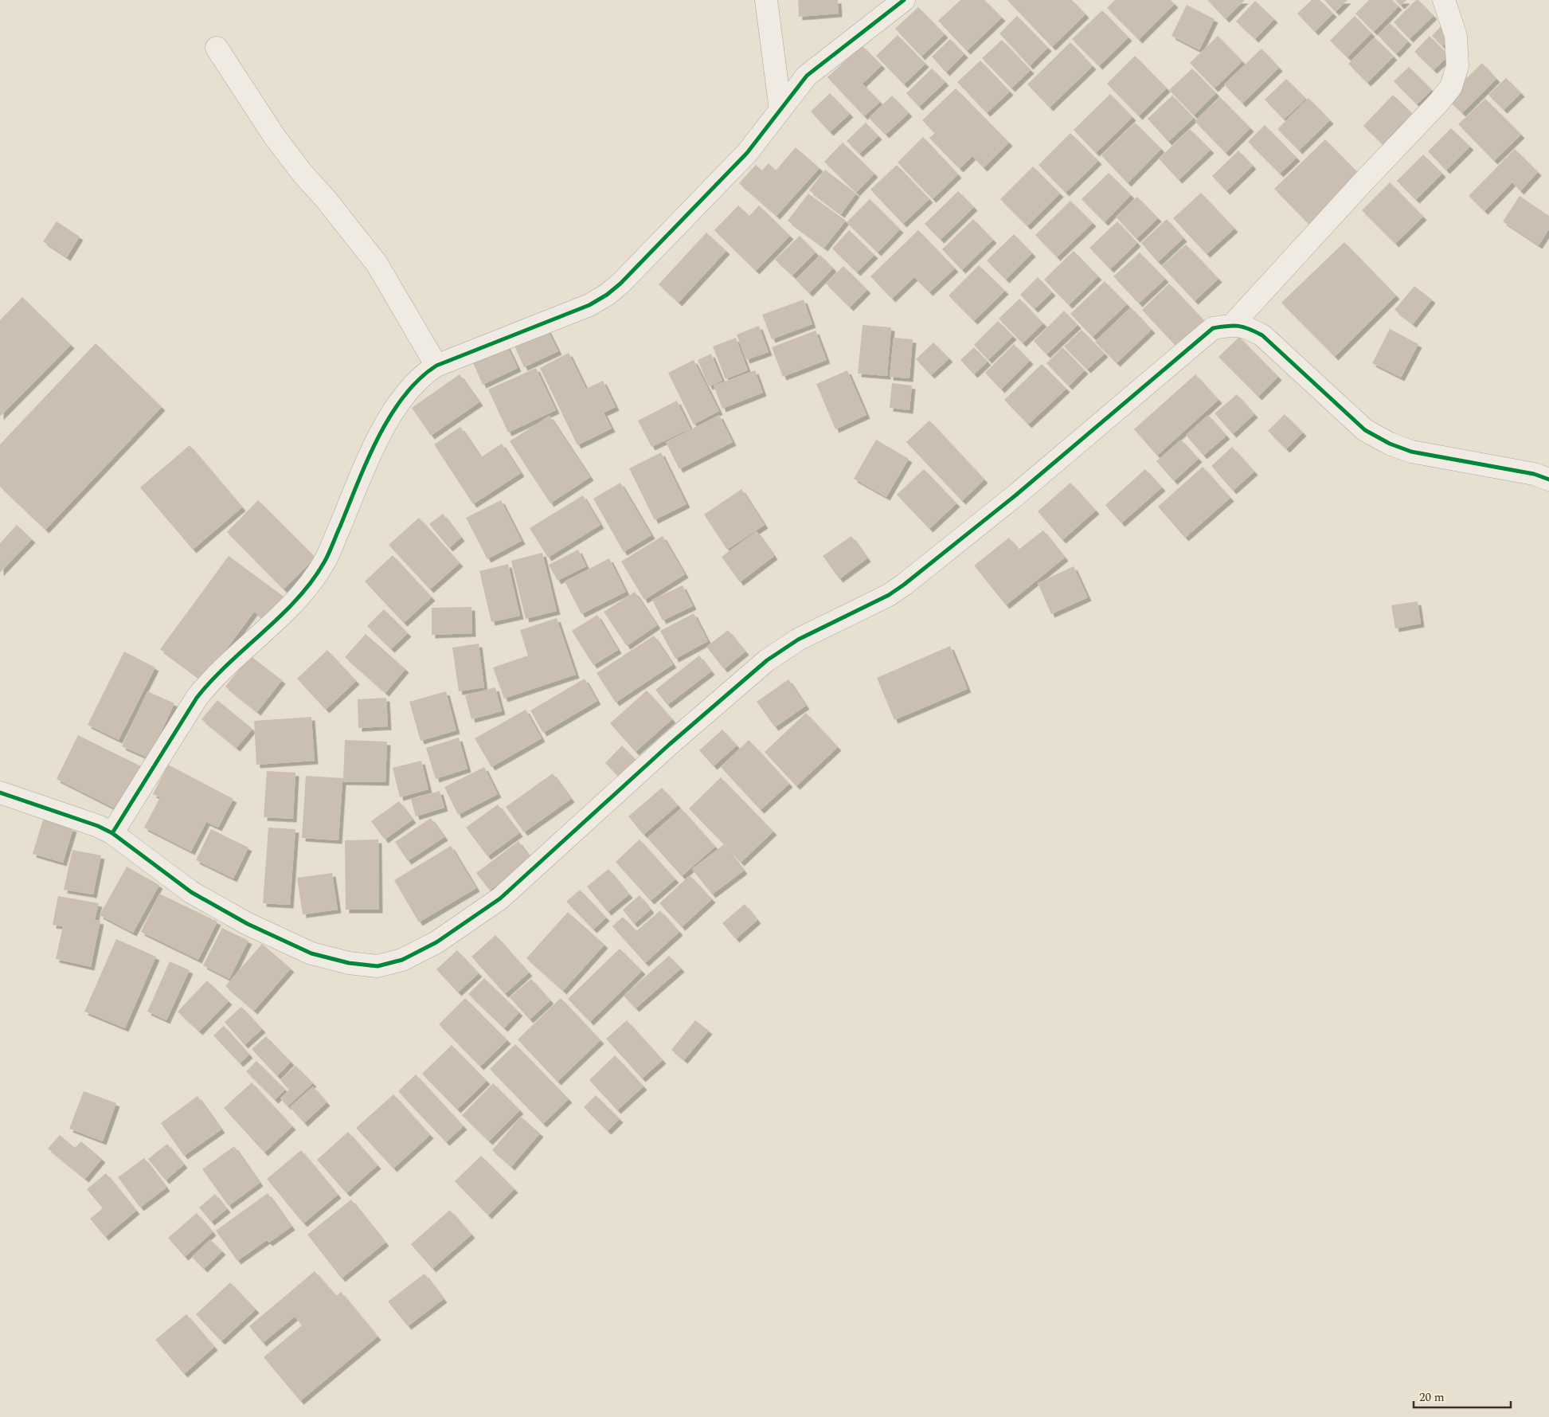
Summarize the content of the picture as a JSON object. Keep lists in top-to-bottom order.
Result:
{
  "scale_bar": "20 m"
}
